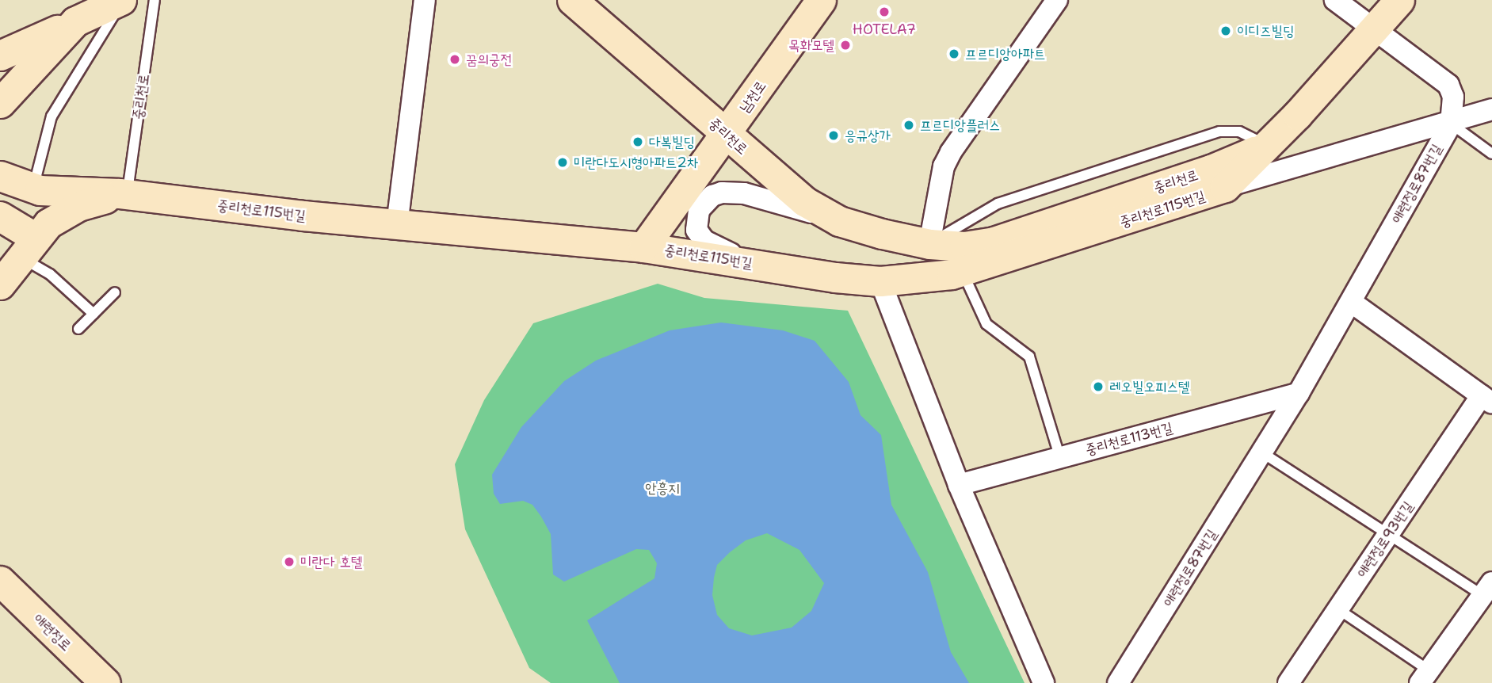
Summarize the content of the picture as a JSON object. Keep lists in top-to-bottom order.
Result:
{
  "streets": {
    "street": [
      "중리천로",
      "남천로",
      "애련정로87번길",
      "중리천로115번길",
      "중리천로113번길",
      "애련정로93번길",
      "애련정로"
    ]
  },
  "crossings": [
    ["중리천로", "남천로"],
    ["중리천로", "중리천로115번길"],
    ["남천로", "중리천로115번길"],
    ["애련정로87번길", "중리천로113번길"]
  ],
  "parks": ["안흥지"],
  "places": [
    "HOTELA7",
    "이디즈빌딩",
    "목화모텔",
    "프르디앙아파트",
    "꿈의궁전",
    "프르디앙플러스",
    "응규상가",
    "다복빌딩",
    "미란다도시형아파트2차",
    "레오빌오피스텔",
    "미란다 호텔"
  ]
}
